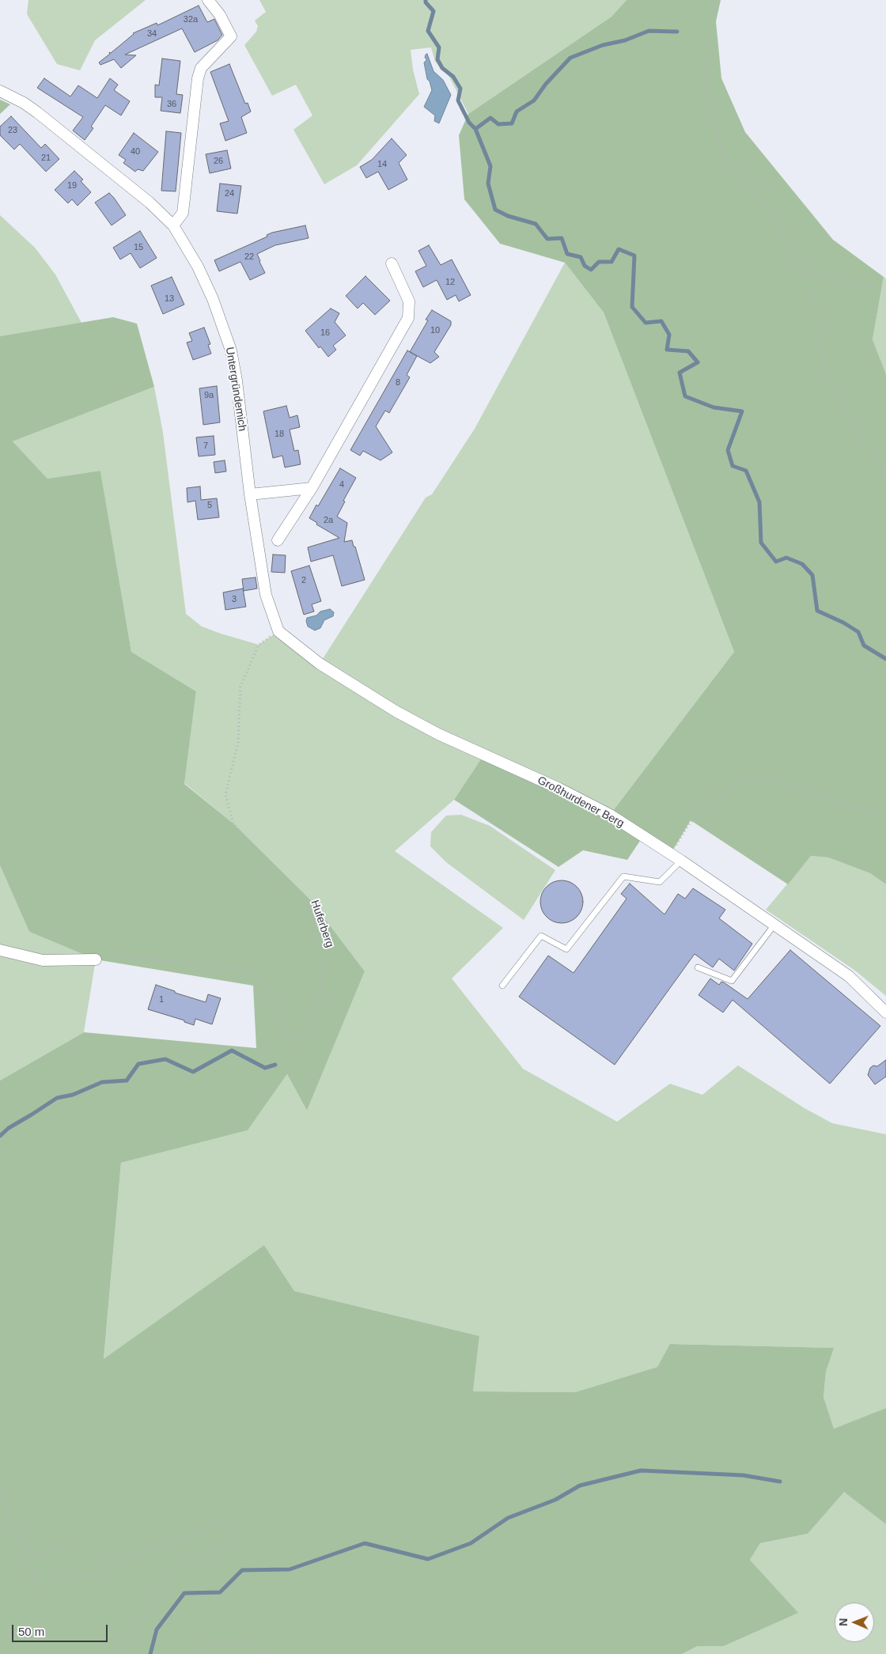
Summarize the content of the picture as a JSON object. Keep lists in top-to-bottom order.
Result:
{
  "streets": {
    "street": ["Untergründemich", "Großhurdener Berg"],
    "path": ["Huferberg"]
  },
  "crossings": [
    ["Untergründemich", "Großhurdener Berg"],
    ["Untergründemich", "Huferberg"],
    ["Großhurdener Berg", "Huferberg"]
  ],
  "house_numbers": [
    "32a",
    "34",
    "36",
    "23",
    "40",
    "21",
    "26",
    "14",
    "19",
    "24",
    "15",
    "22",
    "12",
    "13",
    "10",
    "16",
    "8",
    "9a",
    "18",
    "7",
    "4",
    "5",
    "2a",
    "2",
    "3",
    "1"
  ],
  "scale_bar": "50 m",
  "north": "left"
}
